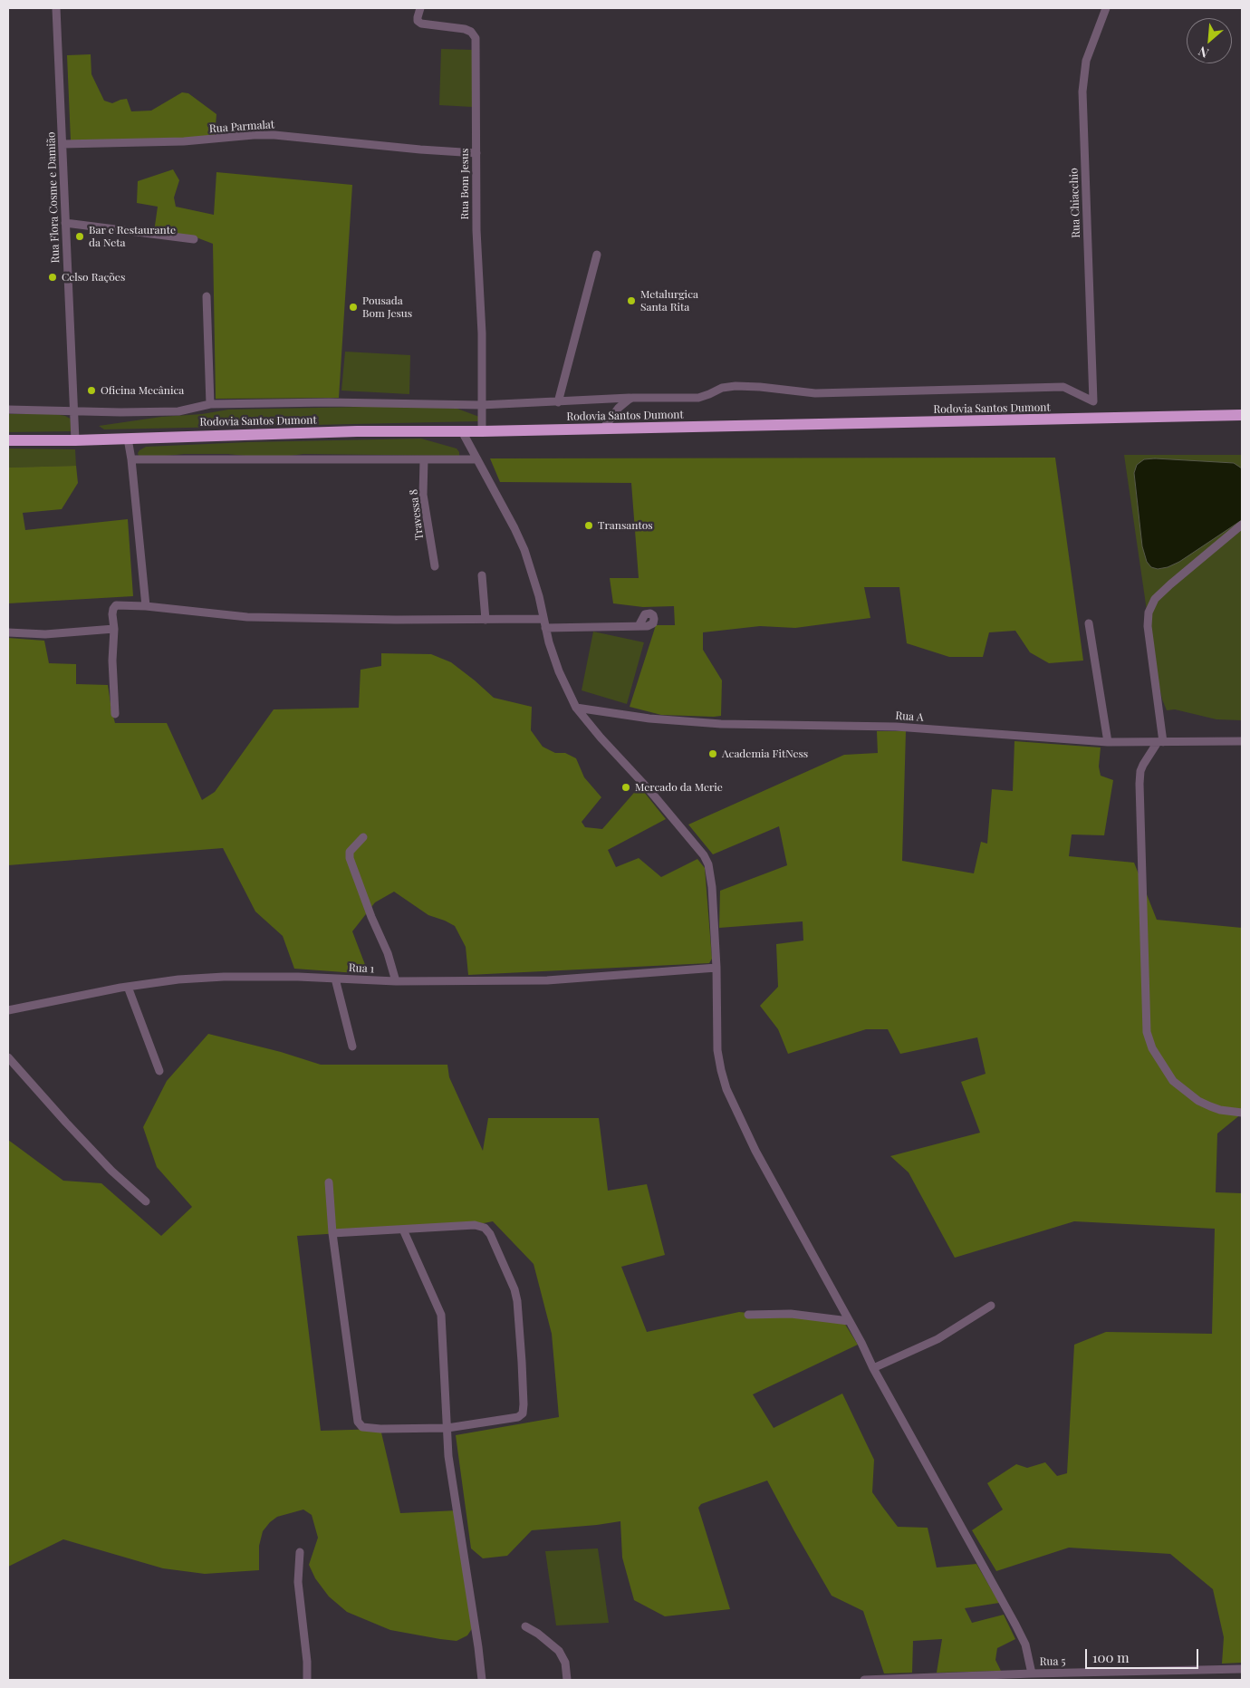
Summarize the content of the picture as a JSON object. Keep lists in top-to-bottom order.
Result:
{
  "streets": {
    "highway": ["Rodovia Santos Dumont"],
    "street": [
      "Rua Parmalat",
      "Rua Bom Jesus",
      "Rua Flora Cosme e Damião",
      "Rua Chiacchio",
      "Travessa 8",
      "Rua A",
      "Rua 1",
      "Rua 5"
    ]
  },
  "crossings": [
    ["Rua Parmalat", "Rua Bom Jesus"],
    ["Rua Parmalat", "Rua Flora Cosme e Damião"],
    ["Rua Bom Jesus", "Rodovia Santos Dumont"],
    ["Rua Flora Cosme e Damião", "Rodovia Santos Dumont"]
  ],
  "places": [
    "Bar e Restaurante da Neta",
    "Celso Rações",
    "Metalurgica Santa Rita",
    "Pousada Bom Jesus",
    "Oficina Mecânica",
    "Transantos",
    "Academia FitNess",
    "Mercado da Merie"
  ],
  "scale_bar": "100 m",
  "north": "bottom left"
}
